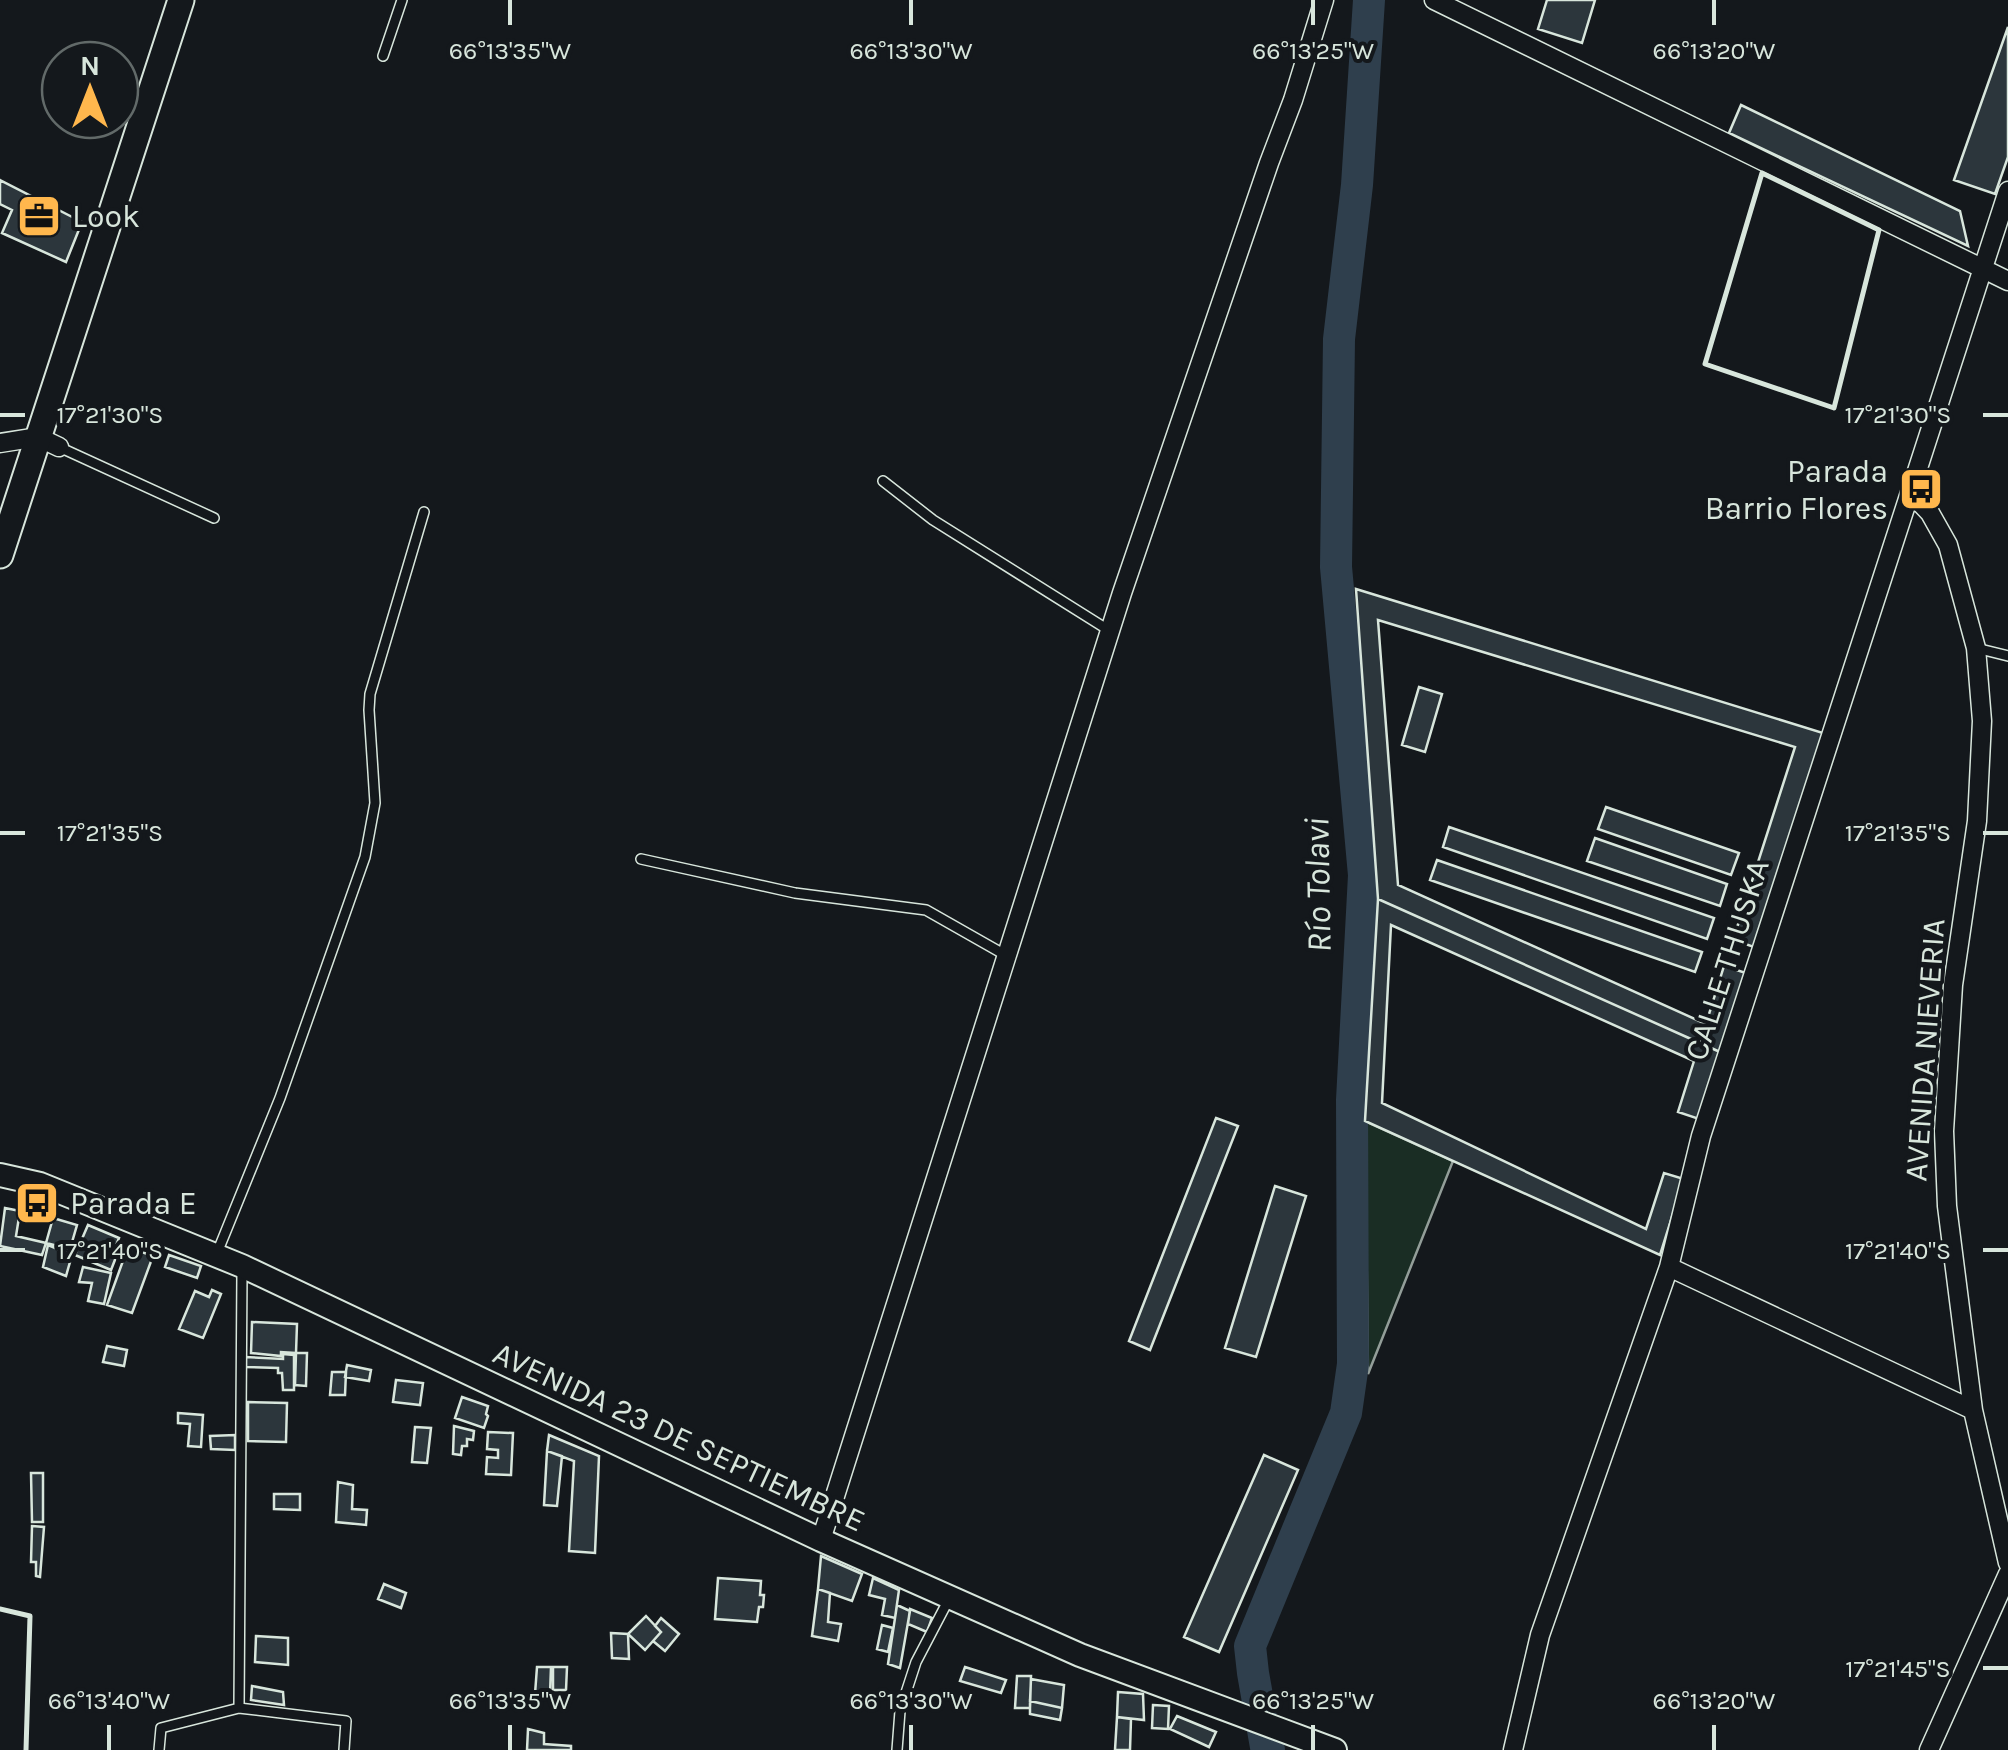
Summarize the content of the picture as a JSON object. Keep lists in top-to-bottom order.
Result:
{
  "streets": {
    "main road": ["AVENIDA 23 DE SEPTIEMBRE"],
    "street": ["CALLE THUSKA", "AVENIDA NIEVERIA"]
  },
  "crossings": [
    ["CALLE THUSKA", "AVENIDA NIEVERIA"]
  ],
  "water": ["Río Tolavi"],
  "places": {
    "office": ["Look"],
    "bus stop": ["Parada Barrio Flores", "Parada E"]
  },
  "north": "top",
  "coordinates": [
    "66°13'35\"W",
    "66°13'30\"W",
    "66°13'25\"W",
    "66°13'20\"W",
    "17°21'30\"S",
    "17°21'35\"S",
    "17°21'40\"S",
    "17°21'45\"S",
    "66°13'40\"W"
  ]
}
